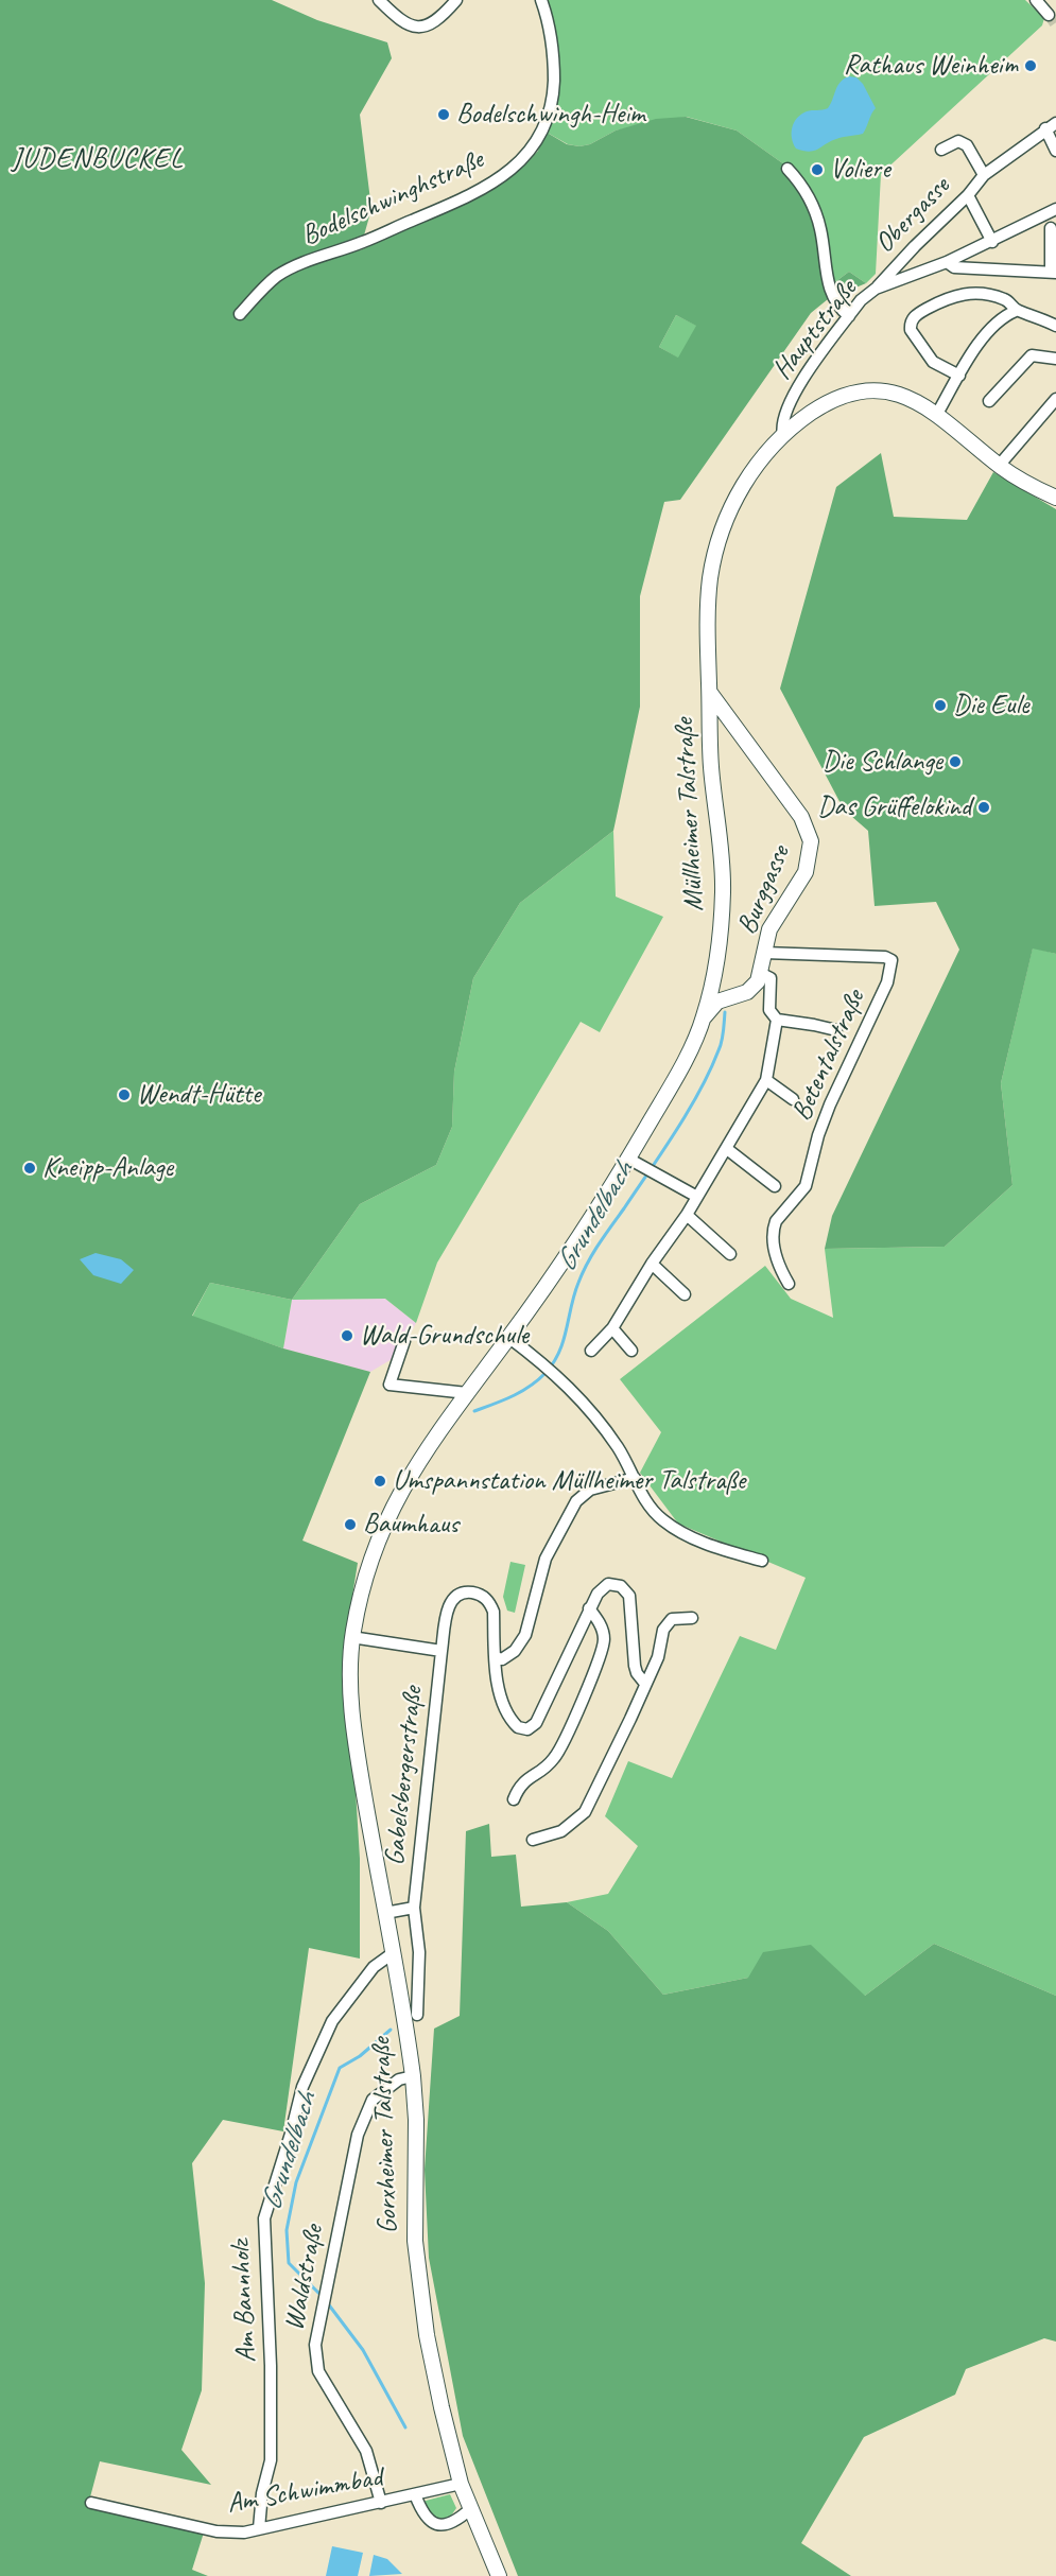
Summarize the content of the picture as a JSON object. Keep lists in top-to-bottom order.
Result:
{
  "streets": {
    "main road": ["Müllheimer Talstraße", "Burggasse", "Gorxheimer Talstraße"],
    "street": [
      "Bodelschwinghstraße",
      "Obergasse",
      "Hauptstraße",
      "Betentalstraße",
      "Gabelsbergerstraße",
      "Waldstraße",
      "Am Bannholz",
      "Am Schwimmbad"
    ]
  },
  "crossings": [
    ["Obergasse", "Hauptstraße"],
    ["Hauptstraße", "Müllheimer Talstraße"],
    ["Müllheimer Talstraße", "Burggasse"],
    ["Müllheimer Talstraße", "Gorxheimer Talstraße"],
    ["Burggasse", "Betentalstraße"],
    ["Gabelsbergerstraße", "Gorxheimer Talstraße"],
    ["Gorxheimer Talstraße", "Waldstraße"],
    ["Gorxheimer Talstraße", "Am Bannholz"],
    ["Gorxheimer Talstraße", "Am Schwimmbad"],
    ["Waldstraße", "Am Schwimmbad"],
    ["Am Bannholz", "Am Schwimmbad"]
  ],
  "districts": ["JUDENBUCKEL"],
  "water": ["Grundelbach"],
  "places": [
    "Rathaus Weinheim",
    "Bodelschwingh-Heim",
    "Voliere",
    "Die Eule",
    "Die Schlange",
    "Das Grüffelokind",
    "Wendt-Hütte",
    "Kneipp-Anlage",
    "Wald-Grundschule",
    "Umspannstation Müllheimer Talstraße",
    "Baumhaus"
  ]
}
